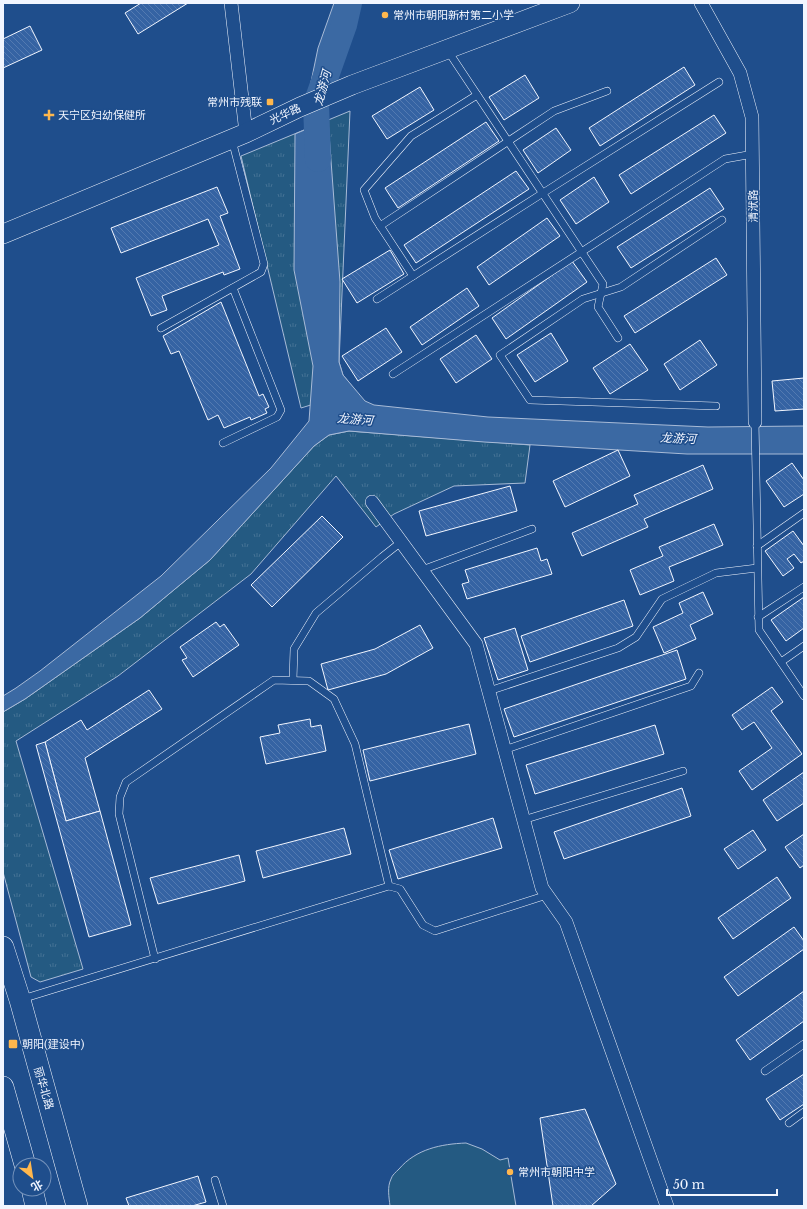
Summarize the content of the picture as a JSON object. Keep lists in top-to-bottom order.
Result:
{
  "streets": {
    "main road": ["光华路", "丽华北路"],
    "street": ["清洑路"]
  },
  "water": ["龙游河"],
  "places": {
    "other": ["常州市朝阳新村第二小学", "常州市朝阳中学"],
    "transit": ["常州市残联", "朝阳(建设中)"],
    "health": ["天宁区妇幼保健所"]
  },
  "scale_bar": "50 m",
  "north": "bottom right"
}
